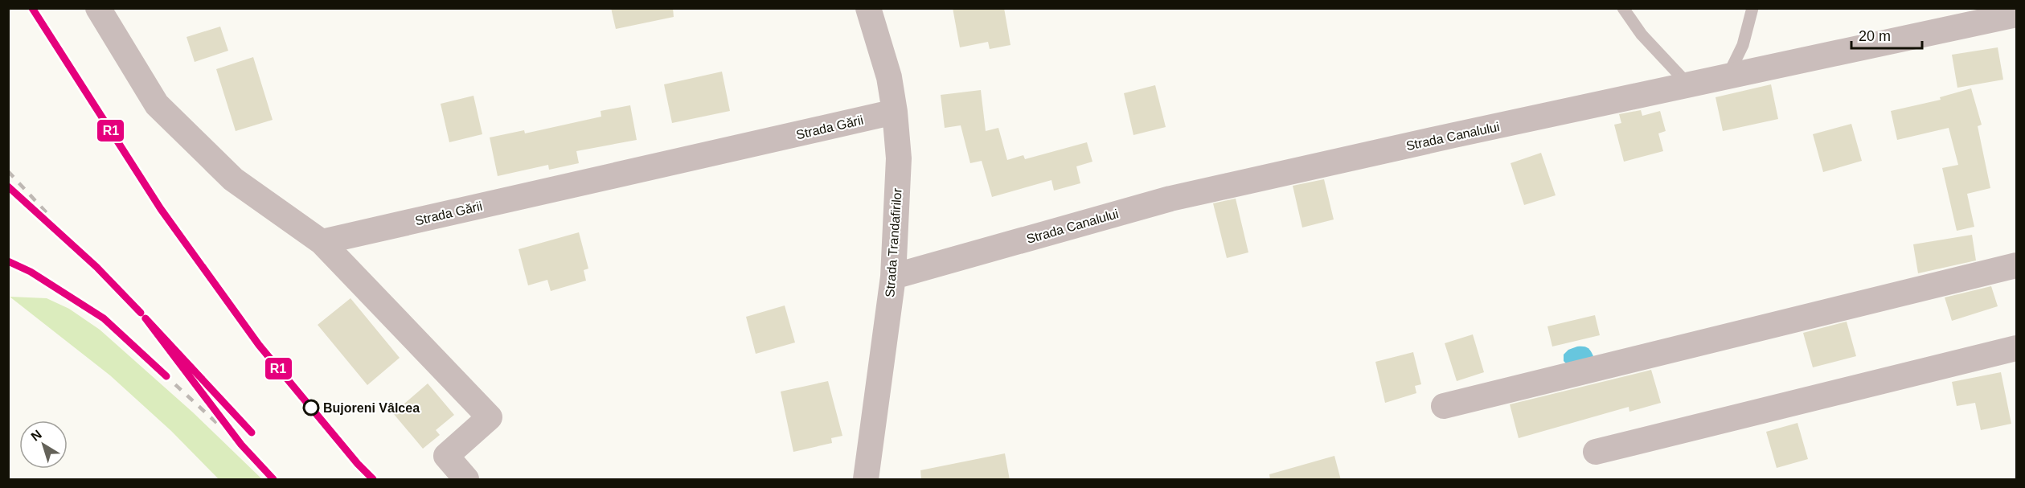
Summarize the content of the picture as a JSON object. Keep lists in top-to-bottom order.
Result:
{
  "streets": {
    "street": ["Strada Gării", "Strada Canalului", "Strada Trandafirilor"]
  },
  "crossings": [
    ["Strada Gării", "Strada Trandafirilor"],
    ["Strada Canalului", "Strada Trandafirilor"]
  ],
  "places": ["Bujoreni Vâlcea"],
  "lines": ["transit line R1"],
  "scale_bar": "20 m",
  "north": "top left"
}
